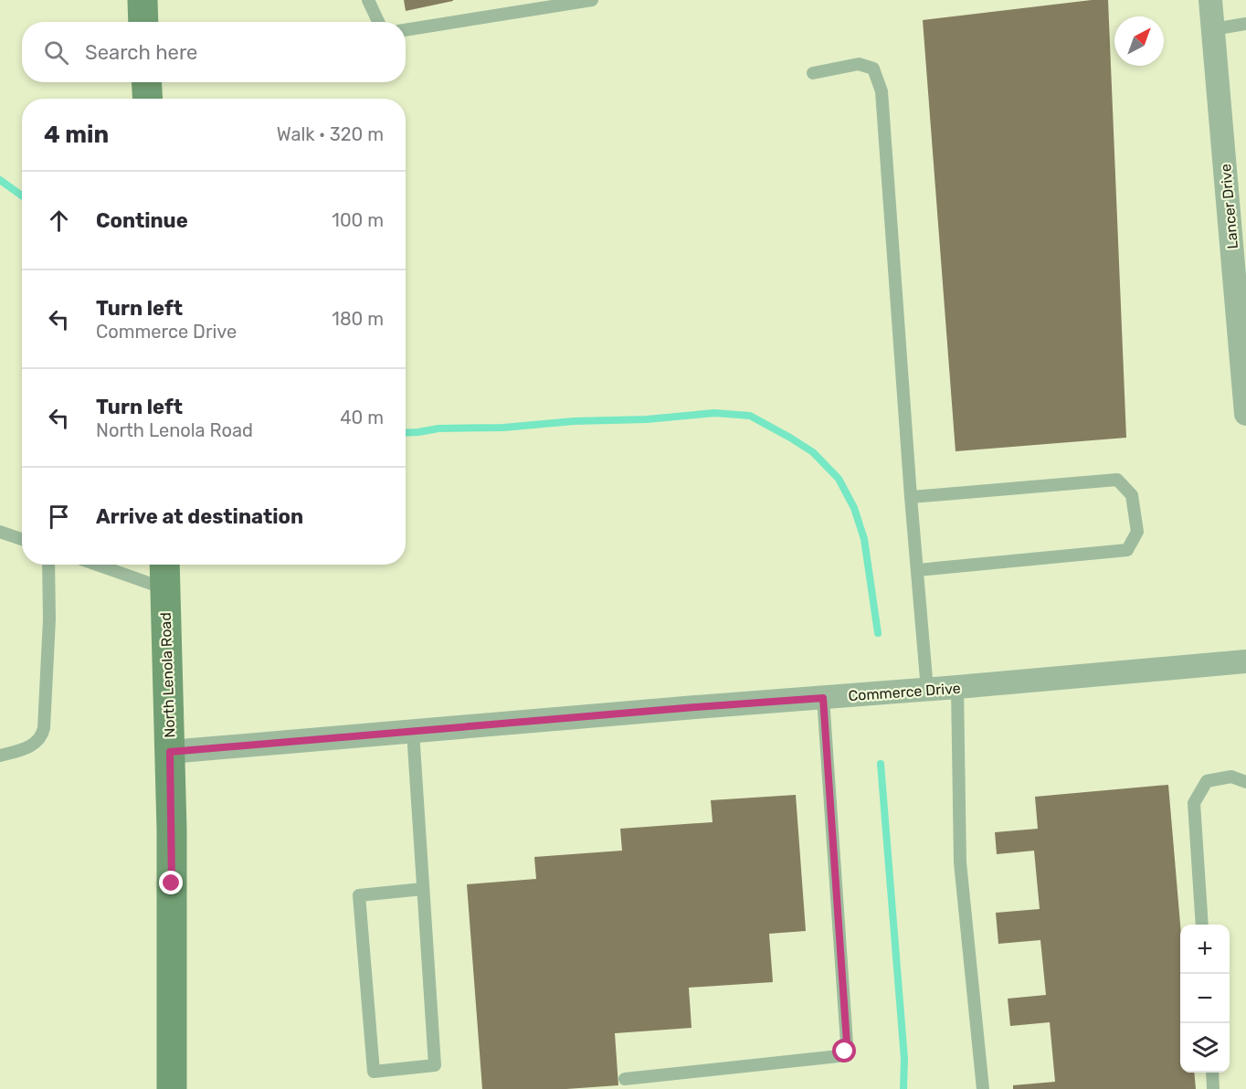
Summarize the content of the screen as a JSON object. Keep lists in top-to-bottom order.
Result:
{
  "streets": {
    "main road": ["North Lenola Road"],
    "street": ["Lancer Drive", "Commerce Drive"]
  },
  "crossings": [
    ["North Lenola Road", "Commerce Drive"]
  ],
  "north": "top right",
  "page": {
    "search": "Search here",
    "heading": ["4 min", "Walk · 320 m"],
    "list": [
      ["Continue", "100 m"],
      ["Turn left", "Commerce Drive", "180 m"],
      ["Turn left", "North Lenola Road", "40 m"],
      "Arrive at destination"
    ],
    "map_buttons": ["+", "−"]
  }
}
